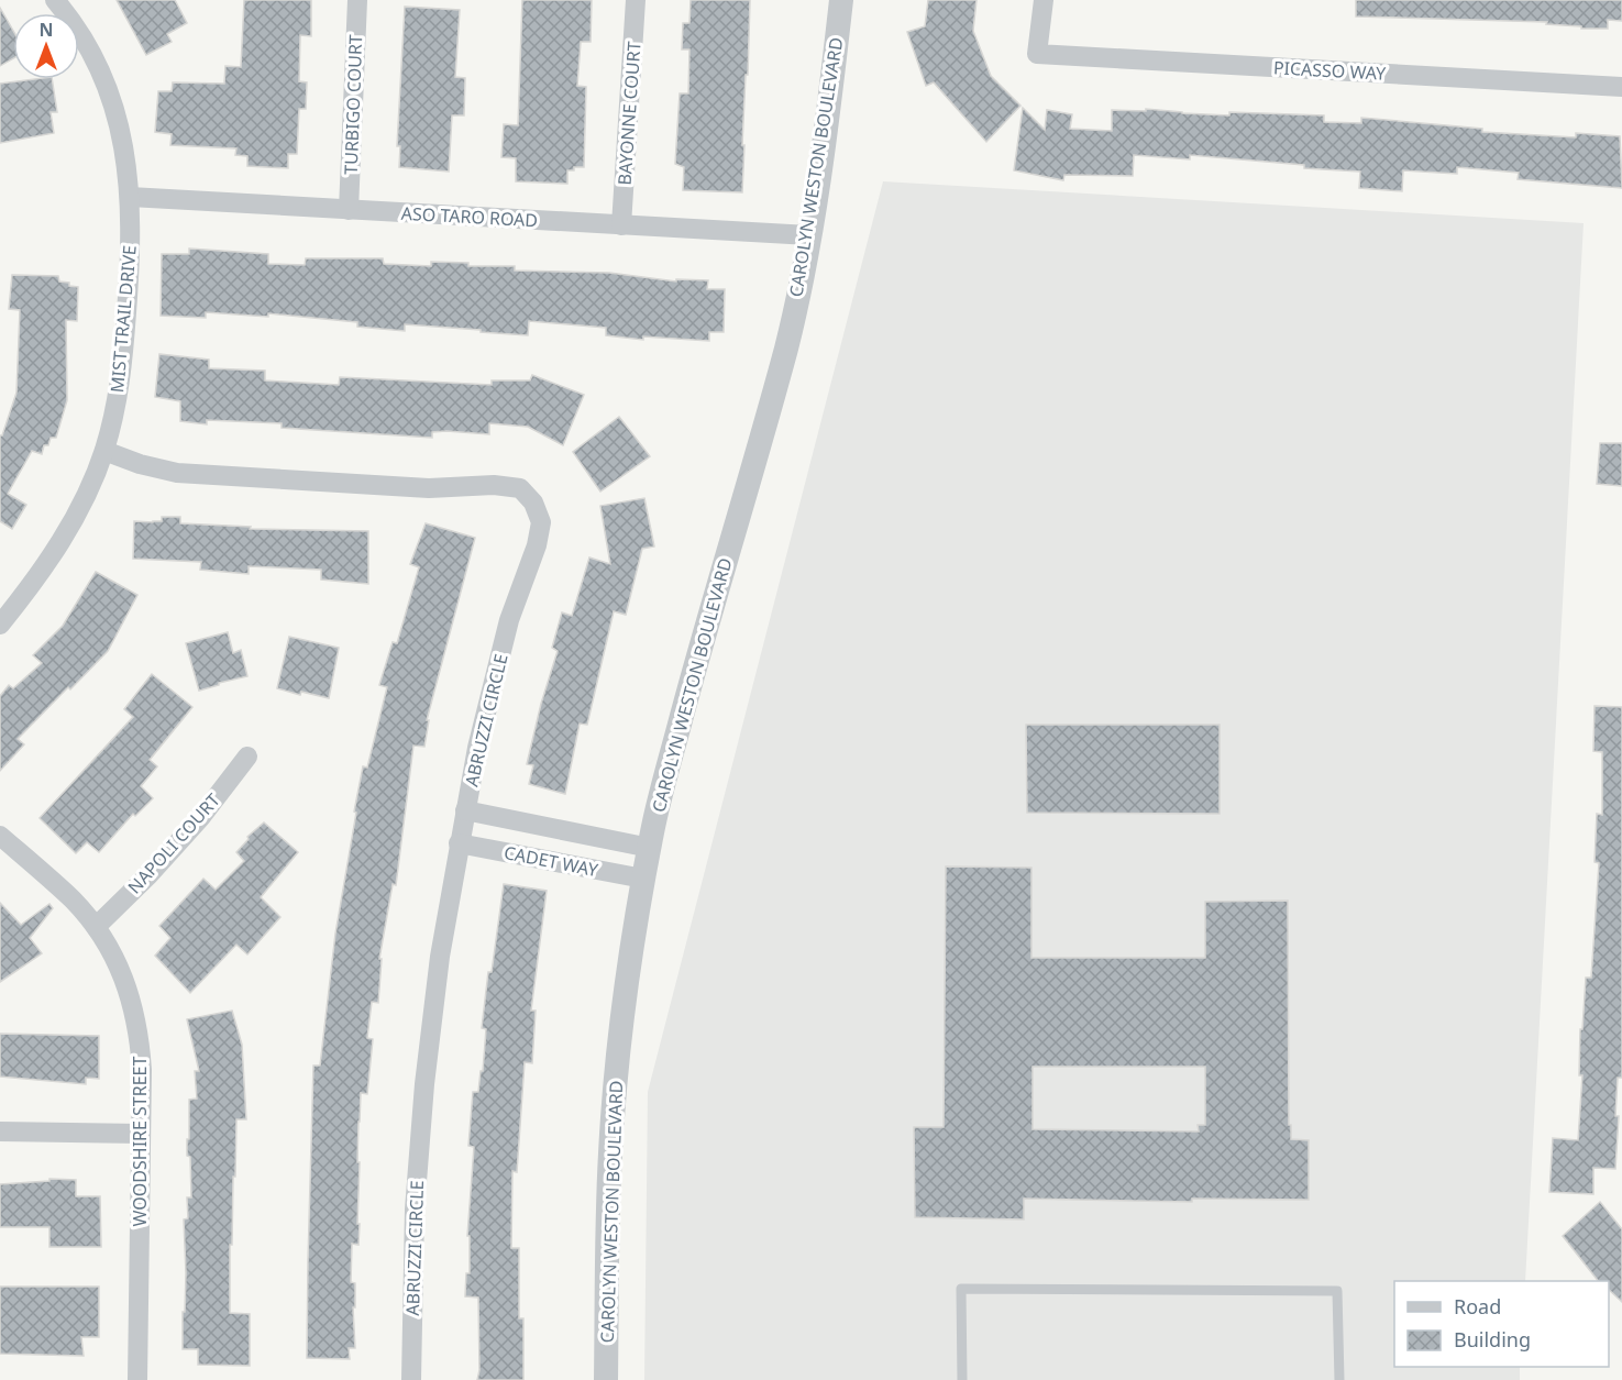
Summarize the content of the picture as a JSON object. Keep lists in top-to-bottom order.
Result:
{
  "streets": {
    "street": [
      "PICASSO WAY",
      "TURBIGO COURT",
      "BAYONNE COURT",
      "CAROLYN WESTON BOULEVARD",
      "ASO TARO ROAD",
      "MIST TRAIL DRIVE",
      "ABRUZZI CIRCLE",
      "NAPOLI COURT",
      "CADET WAY",
      "WOODSHIRE STREET"
    ]
  },
  "crossings": [
    ["TURBIGO COURT", "ASO TARO ROAD"],
    ["BAYONNE COURT", "ASO TARO ROAD"],
    ["CAROLYN WESTON BOULEVARD", "ASO TARO ROAD"],
    ["CAROLYN WESTON BOULEVARD", "CADET WAY"],
    ["ASO TARO ROAD", "MIST TRAIL DRIVE"],
    ["MIST TRAIL DRIVE", "ABRUZZI CIRCLE"],
    ["ABRUZZI CIRCLE", "CADET WAY"],
    ["NAPOLI COURT", "WOODSHIRE STREET"]
  ],
  "legend": ["Road", "Building"],
  "north": "top"
}
